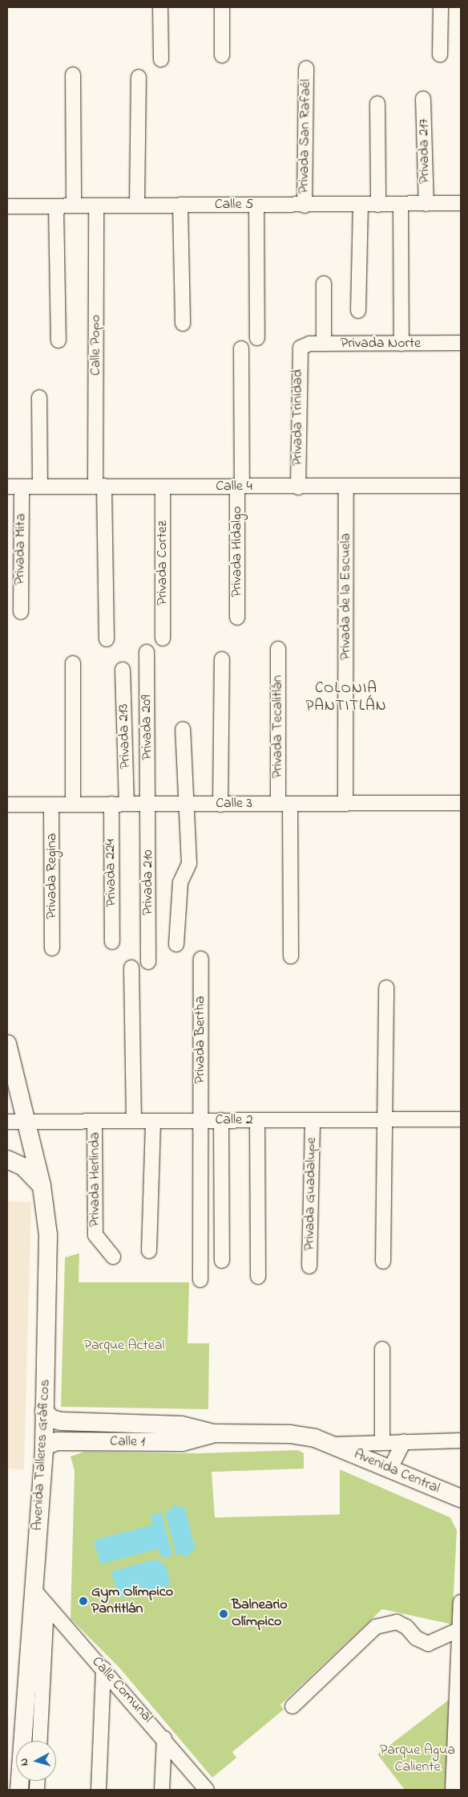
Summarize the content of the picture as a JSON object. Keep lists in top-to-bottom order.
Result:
{
  "streets": {
    "main road": ["Calle 1", "Avenida Talleres Gráficos", "Avenida Central"],
    "street": [
      "Privada San Rafaél",
      "Privada 217",
      "Calle 5",
      "Privada Norte",
      "Calle Popo",
      "Privada Trinidad",
      "Calle 4",
      "Privada Mita",
      "Privada Hidalgo",
      "Privada Cortez",
      "Privada de la Escuela",
      "Privada Tecalitlán",
      "Privada 209",
      "Privada 213",
      "Calle 3",
      "Privada 224",
      "Privada Regina",
      "Privada 210",
      "Privada Bertha",
      "Calle 2",
      "Privada Herlinda",
      "Privada Guadalupe",
      "Calle Comunal"
    ]
  },
  "crossings": [
    ["Privada San Rafaél", "Calle 5"],
    ["Privada 217", "Calle 5"],
    ["Calle 5", "Calle Popo"],
    ["Privada Norte", "Privada Trinidad"],
    ["Calle Popo", "Calle 4"],
    ["Privada Trinidad", "Calle 4"],
    ["Calle 4", "Privada Mita"],
    ["Calle 4", "Privada Hidalgo"],
    ["Calle 4", "Privada Cortez"],
    ["Calle 4", "Privada de la Escuela"],
    ["Privada de la Escuela", "Calle 3"],
    ["Privada Tecalitlán", "Calle 3"],
    ["Privada 209", "Calle 3"],
    ["Privada 209", "Privada 210"],
    ["Privada 213", "Calle 3"],
    ["Calle 3", "Privada 224"],
    ["Calle 3", "Privada Regina"],
    ["Calle 3", "Privada 210"],
    ["Privada Bertha", "Calle 2"],
    ["Calle 2", "Privada Herlinda"],
    ["Calle 2", "Privada Guadalupe"],
    ["Calle 2", "Avenida Talleres Gráficos"],
    ["Calle 1", "Avenida Talleres Gráficos"],
    ["Calle 1", "Avenida Central"],
    ["Avenida Talleres Gráficos", "Calle Comunal"]
  ],
  "districts": ["COLONIA PANTITLÁN"],
  "parks": ["Parque Acteal", "Parque Agua Caliente"],
  "places": ["Gym Olímpico Pantitlán", "Balneario Olímpico"],
  "north": "left"
}
